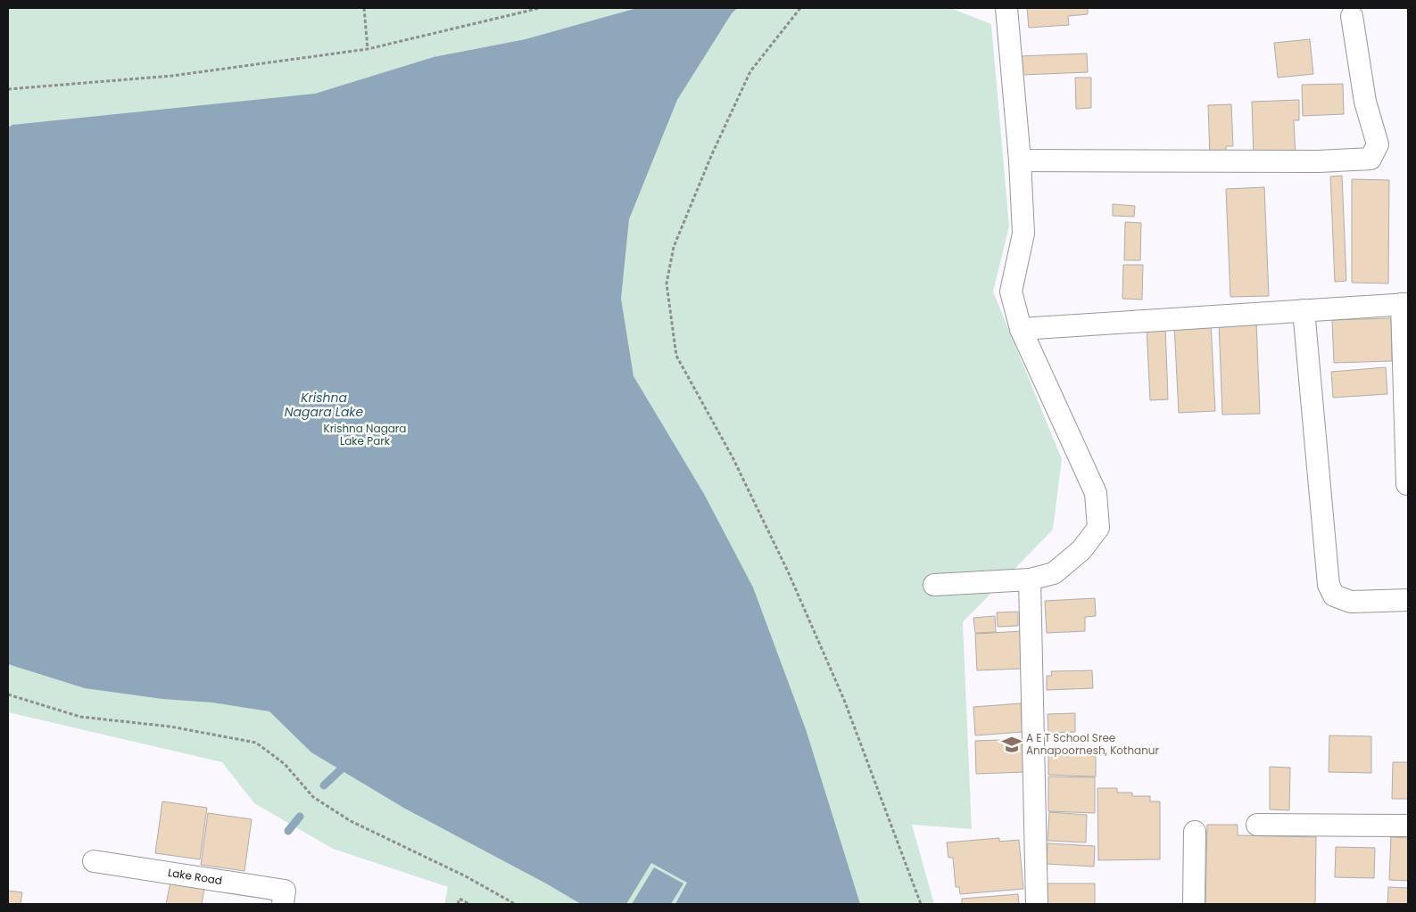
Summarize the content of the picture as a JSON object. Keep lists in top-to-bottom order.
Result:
{
  "streets": {
    "street": ["Lake Road"]
  },
  "water": ["Krishna Nagara Lake"],
  "parks": ["Krishna Nagara Lake Park"],
  "places": {
    "school or university": ["A E T School Sree Annapoornesh, Kothanur"]
  }
}
